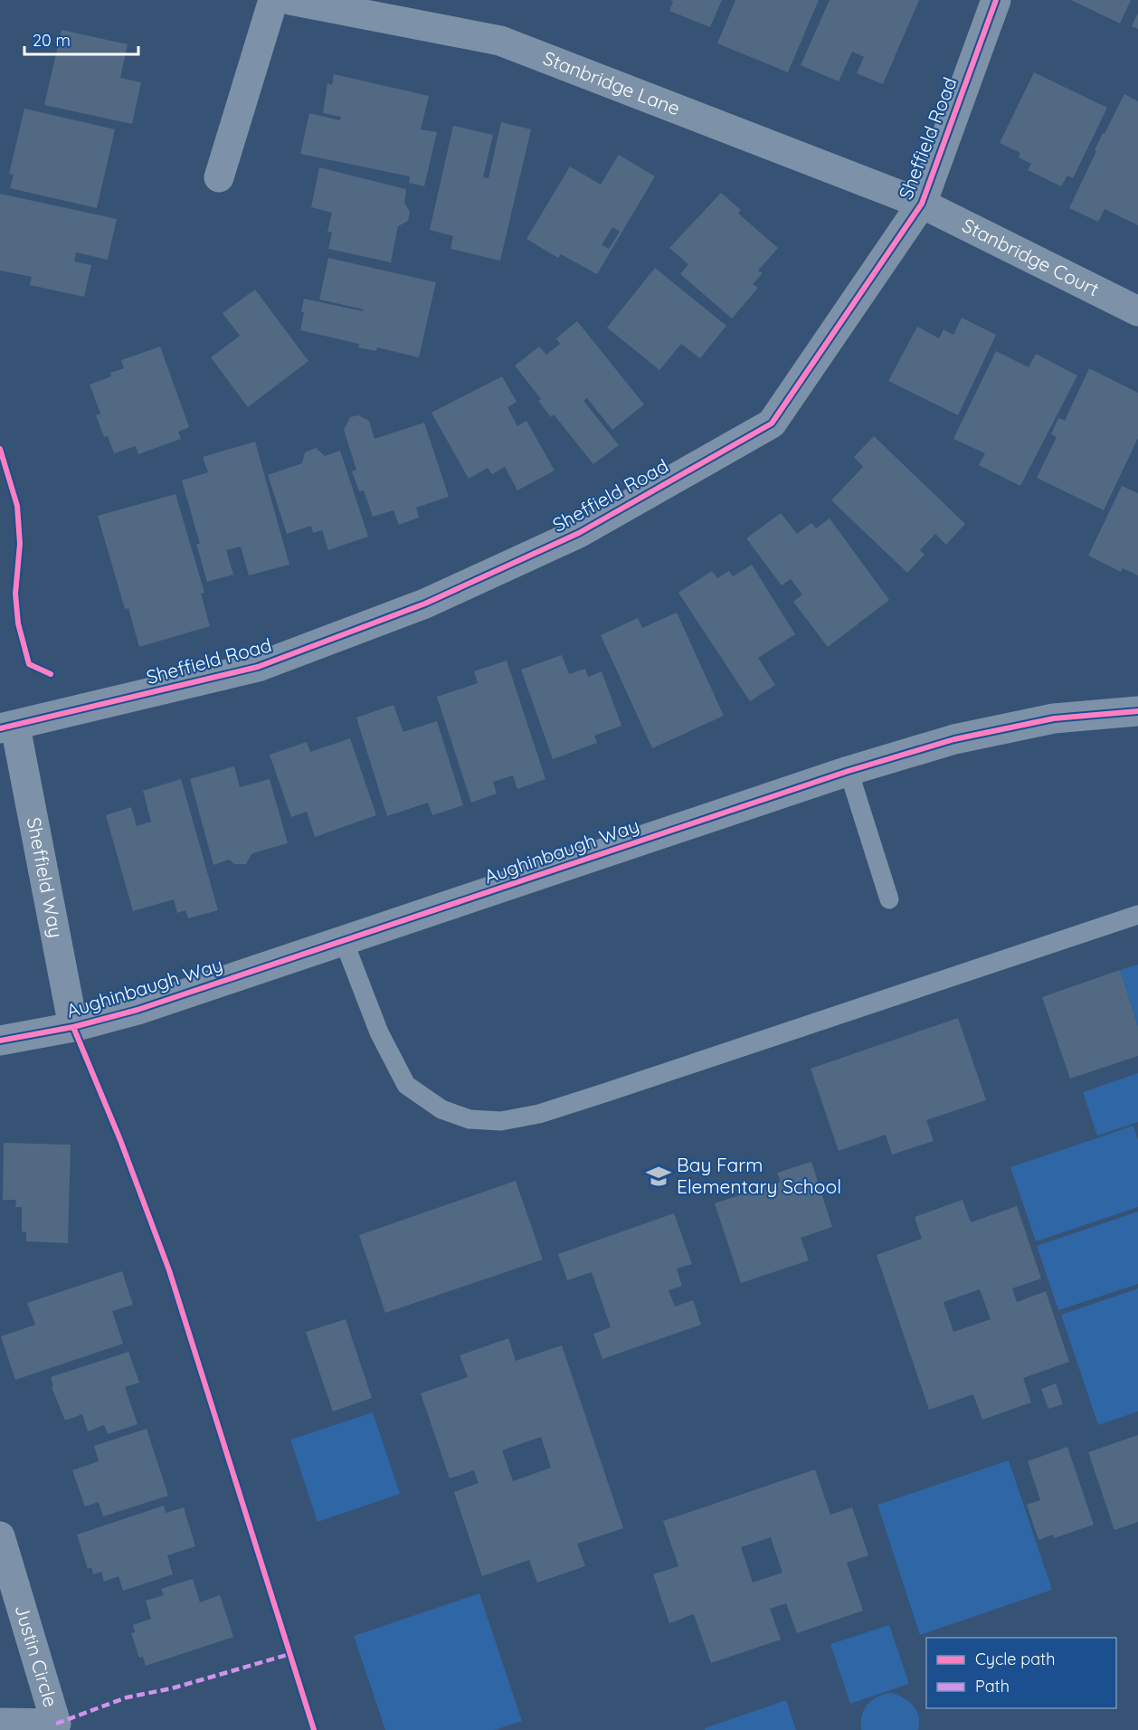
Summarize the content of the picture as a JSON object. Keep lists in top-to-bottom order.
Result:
{
  "streets": {
    "street": [
      "Stanbridge Lane",
      "Sheffield Road",
      "Stanbridge Court",
      "Aughinbaugh Way",
      "Sheffield Way",
      "Justin Circle"
    ]
  },
  "crossings": [
    ["Stanbridge Lane", "Sheffield Road"],
    ["Stanbridge Lane", "Stanbridge Court"],
    ["Sheffield Road", "Stanbridge Court"],
    ["Sheffield Road", "Sheffield Way"],
    ["Aughinbaugh Way", "Sheffield Way"]
  ],
  "places": {
    "school or university": ["Bay Farm Elementary School"]
  },
  "legend": ["Cycle path", "Path"],
  "scale_bar": "20 m"
}
